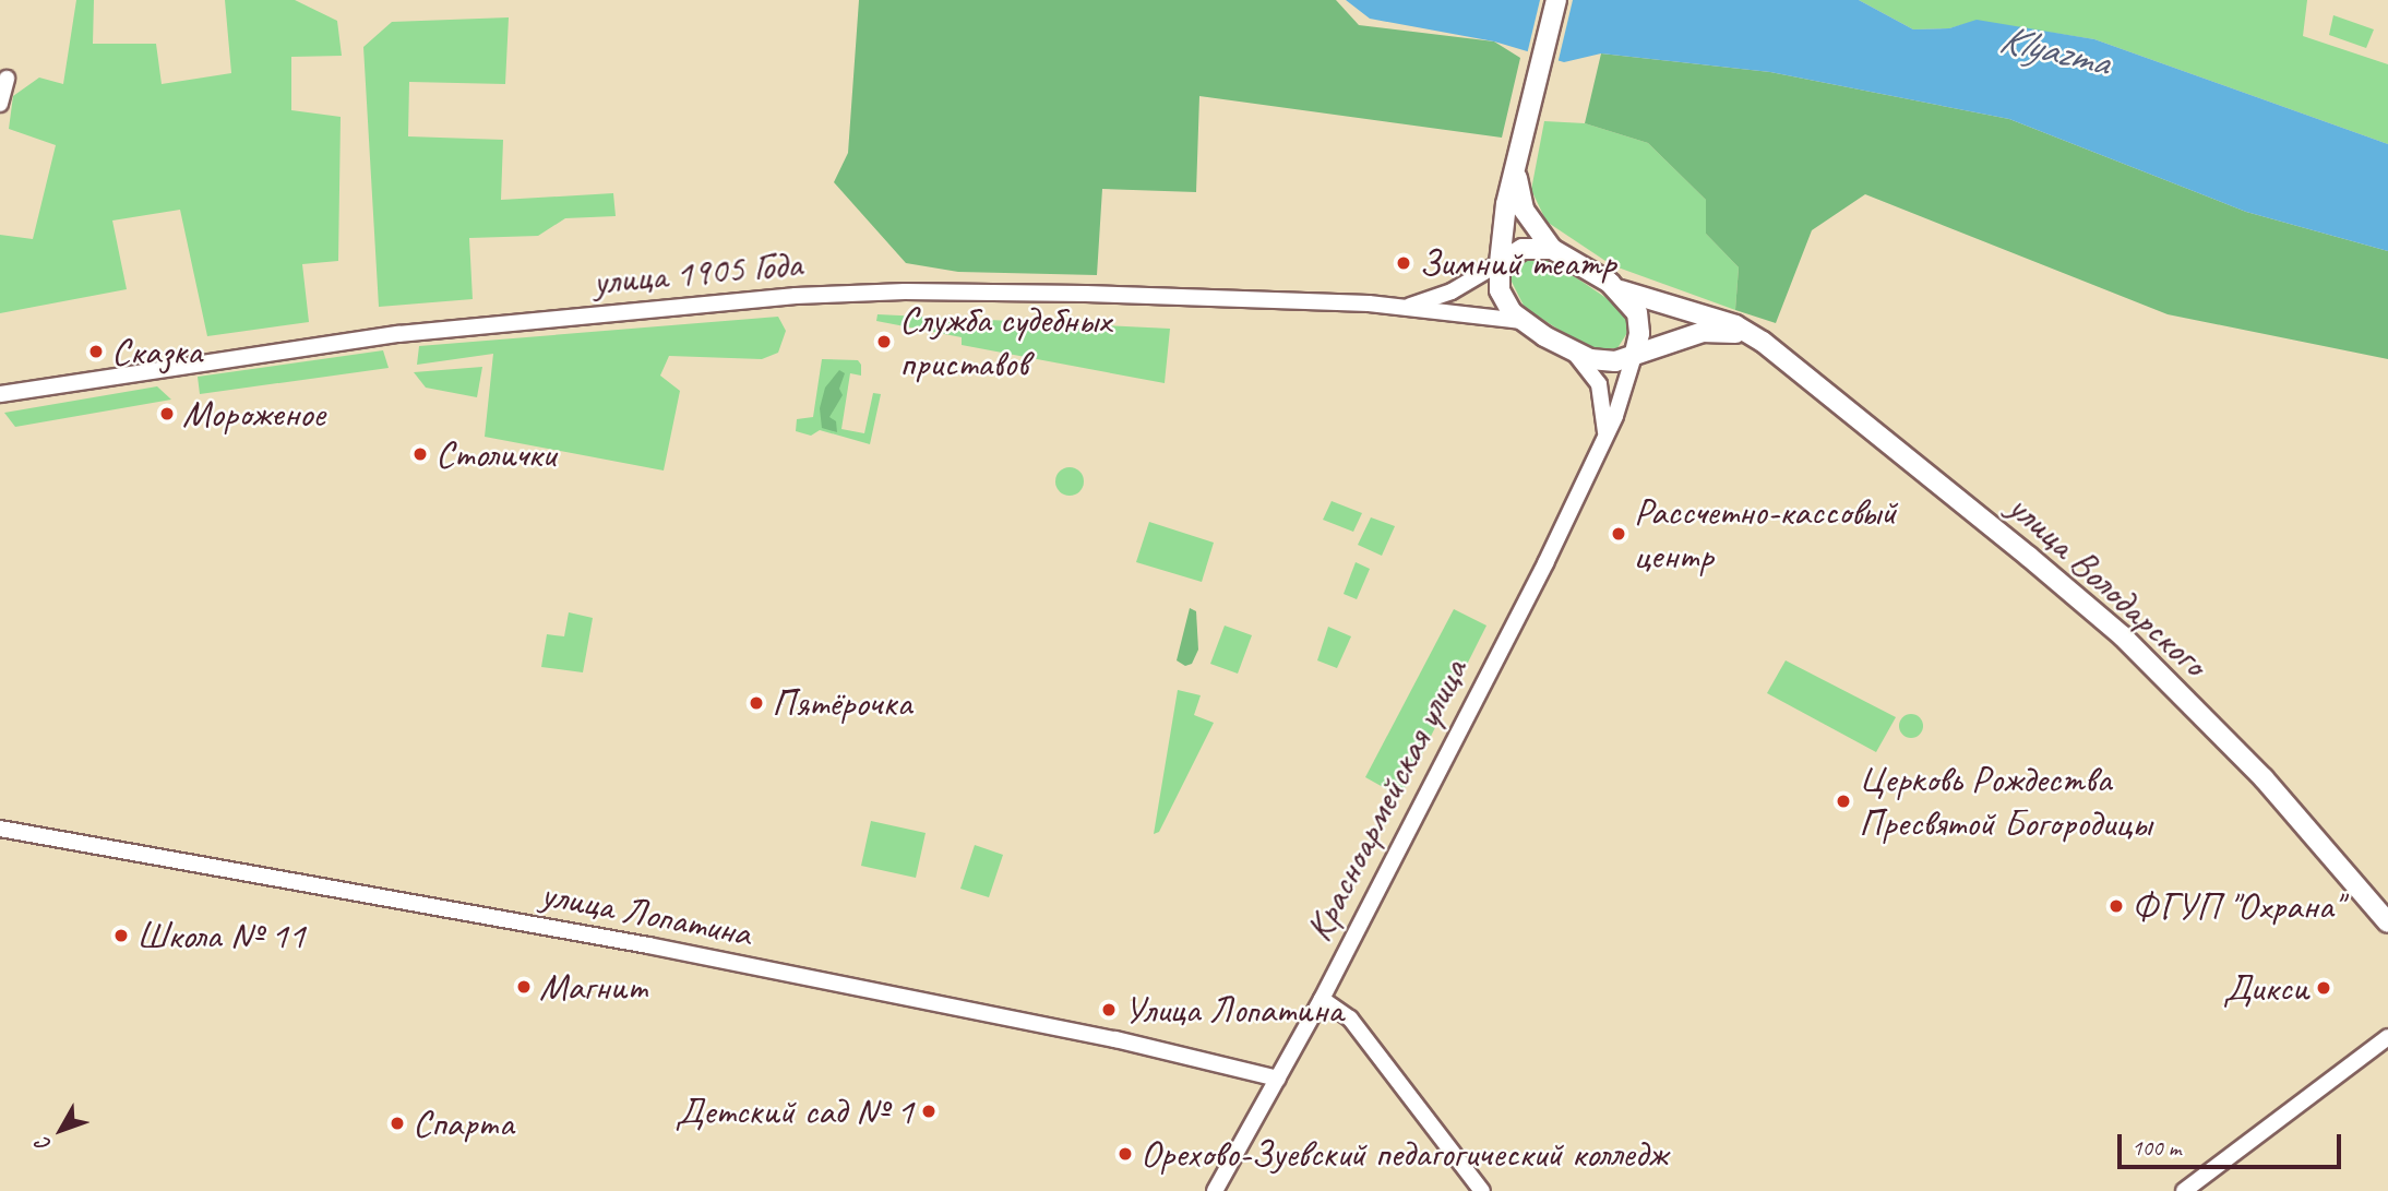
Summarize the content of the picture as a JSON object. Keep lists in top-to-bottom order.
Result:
{
  "streets": {
    "main road": ["улица Володарского"],
    "street": ["улица 1905 Года", "Красноармейская улица", "улица Лопатина"]
  },
  "crossings": [
    ["Красноармейская улица", "улица Лопатина"]
  ],
  "water": ["Klyazma"],
  "places": [
    "Зимний театр",
    "Служба судебных приставов",
    "Сказка",
    "Мороженое",
    "Столички",
    "Рассчетно-кассовый центр",
    "Пятёрочка",
    "Церковь Рождества Пресвятой Богородицы",
    "ФГУП \"Охрана\"",
    "Школа № 11",
    "Магнит",
    "Дикси",
    "Улица Лопатина",
    "Детский сад № 1",
    "Спарта",
    "Орехово-Зуевский педагогический колледж"
  ],
  "scale_bar": "100 m",
  "north": "bottom left"
}
